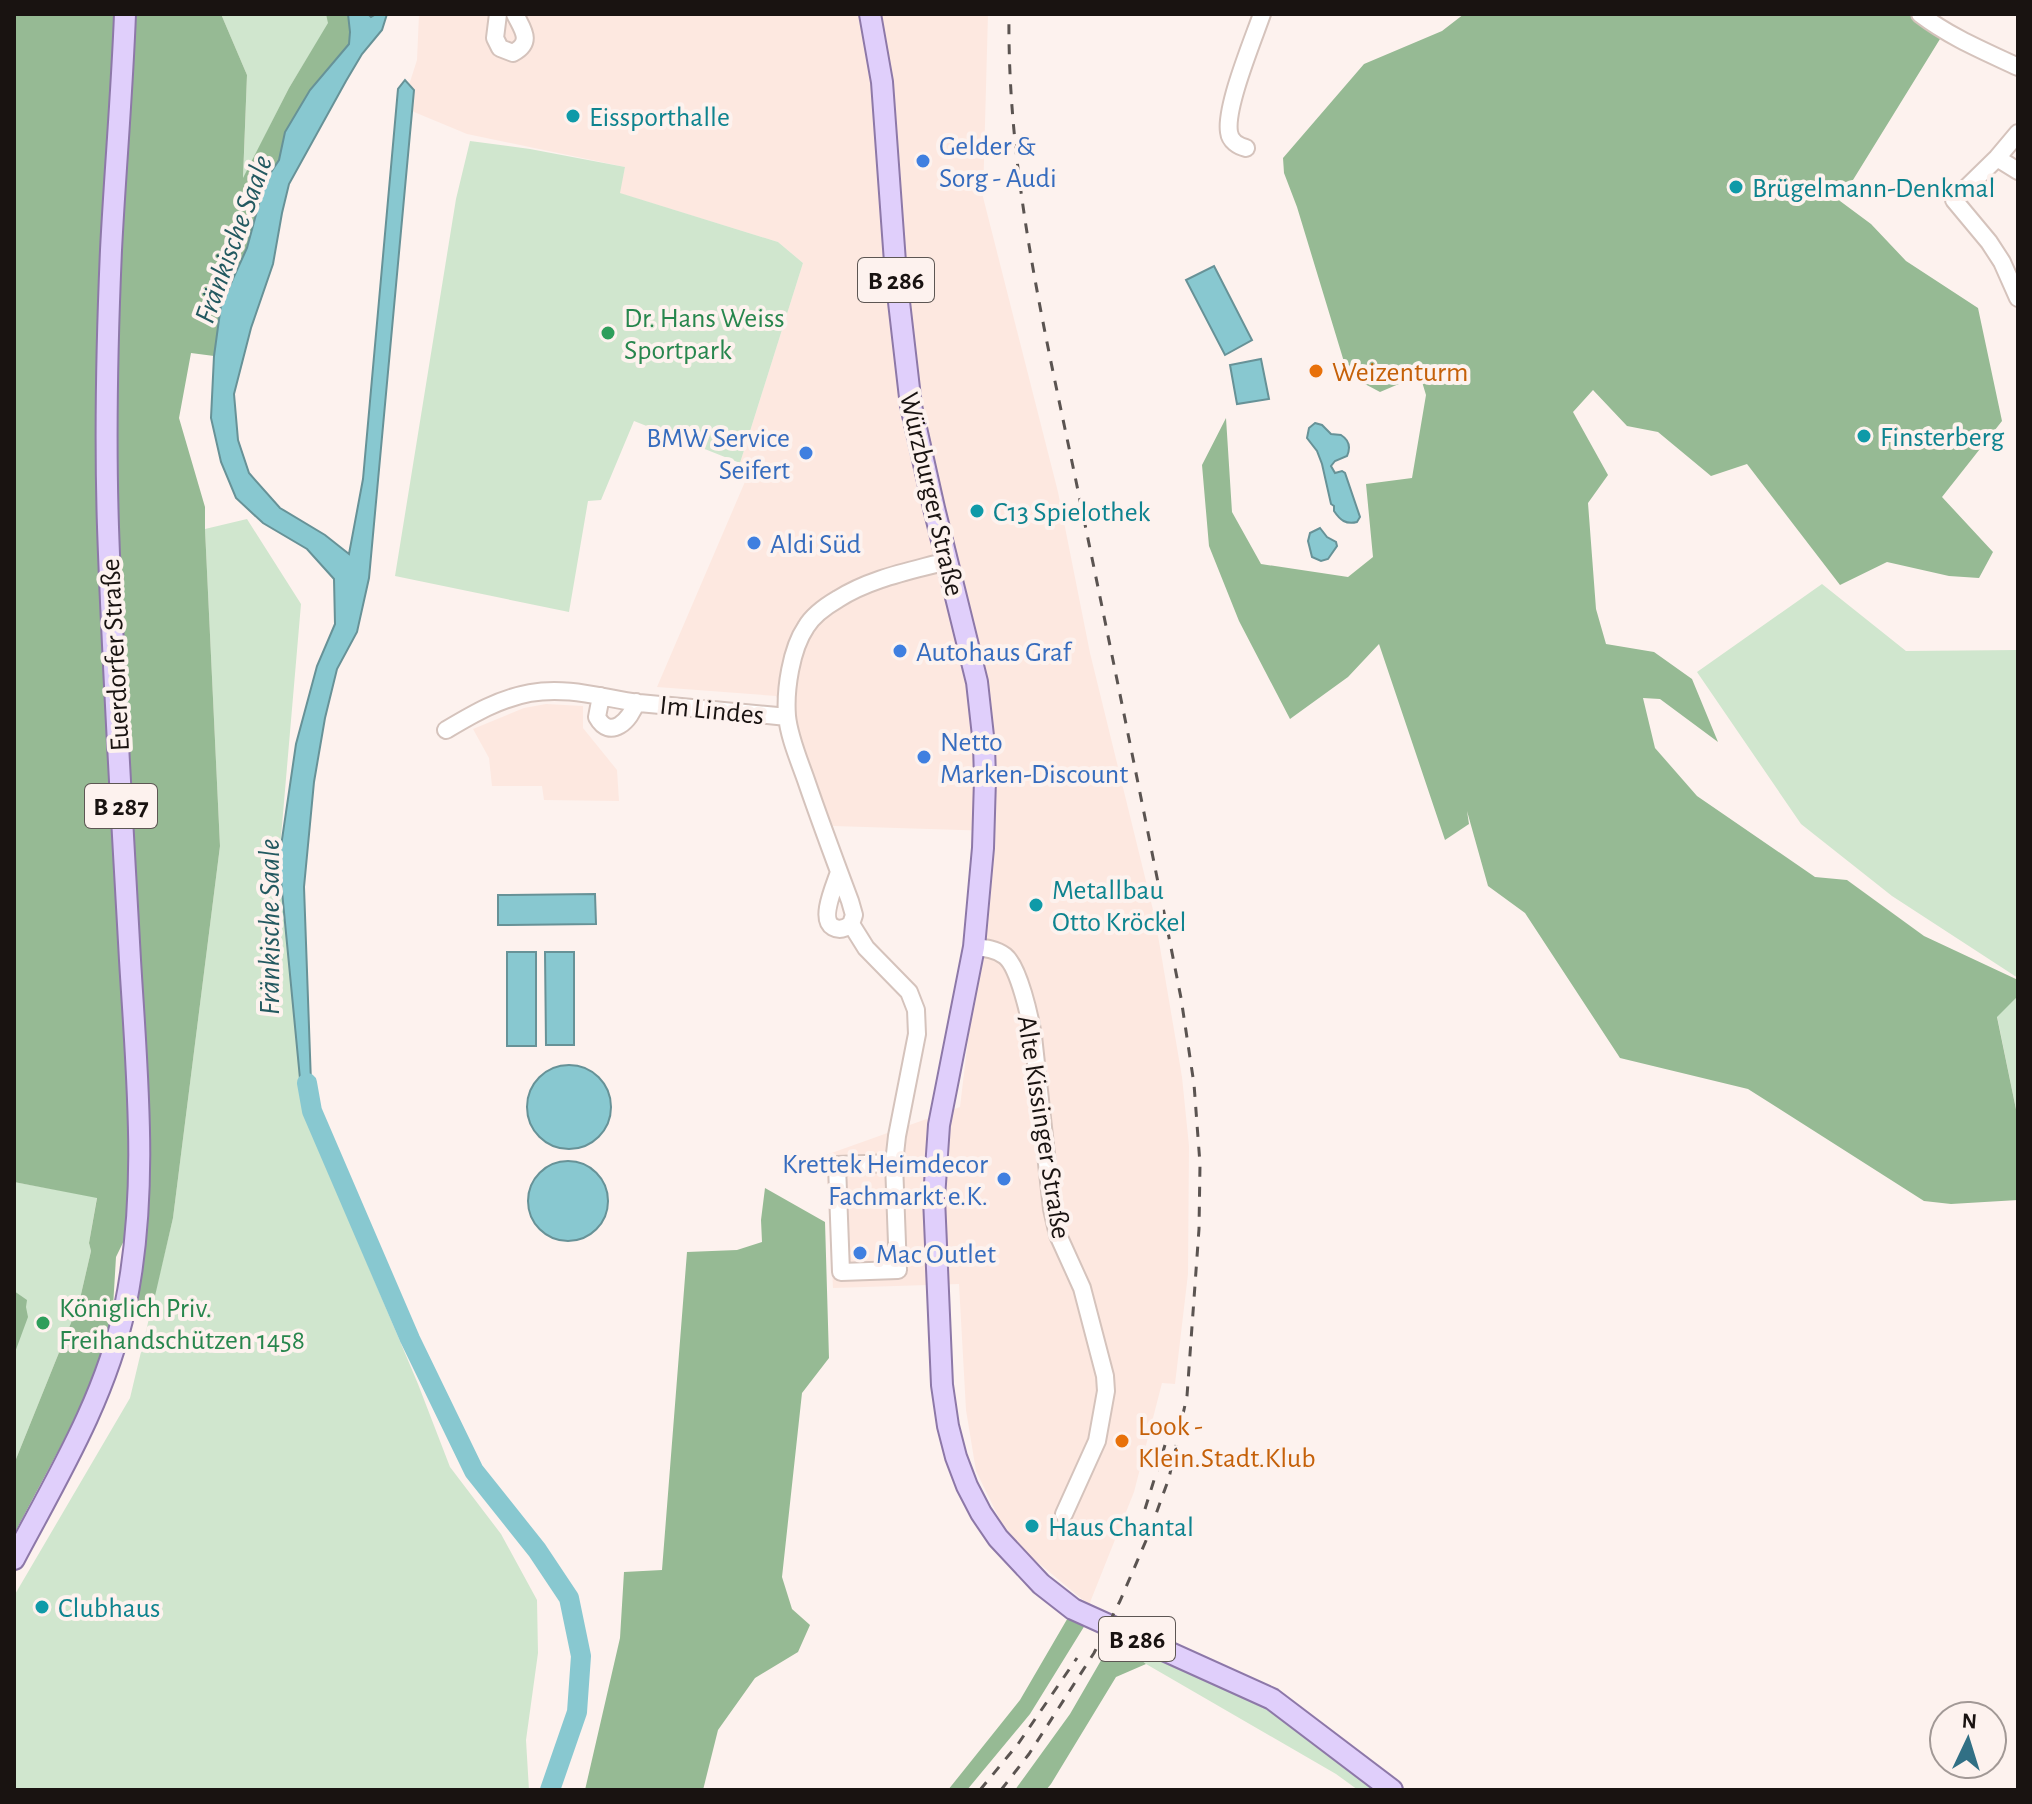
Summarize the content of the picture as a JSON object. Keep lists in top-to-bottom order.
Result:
{
  "streets": {
    "main road": [
      "B 286",
      "Würzburger Straße",
      "Euerdorfer Straße",
      "B 287"
    ],
    "street": ["Im Lindes", "Alte Kissinger Straße"]
  },
  "crossings": [
    ["Würzburger Straße", "Alte Kissinger Straße"]
  ],
  "water": ["Fränkische Saale"],
  "places": [
    "Eissporthalle",
    "Gelder & Sorg - Audi",
    "Brügelmann-Denkmal",
    "Dr. Hans Weiss Sportpark",
    "Weizenturm",
    "Finsterberg",
    "BMW Service Seifert",
    "C13 Spielothek",
    "Aldi Süd",
    "Autohaus Graf",
    "Netto Marken-Discount",
    "Metallbau Otto Kröckel",
    "Krettek Heimdecor Fachmarkt e.K.",
    "Mac Outlet",
    "Königlich Priv. Freihandschützen 1458",
    "Look - Klein.Stadt.Klub",
    "Haus Chantal",
    "Clubhaus"
  ],
  "north": "top"
}
